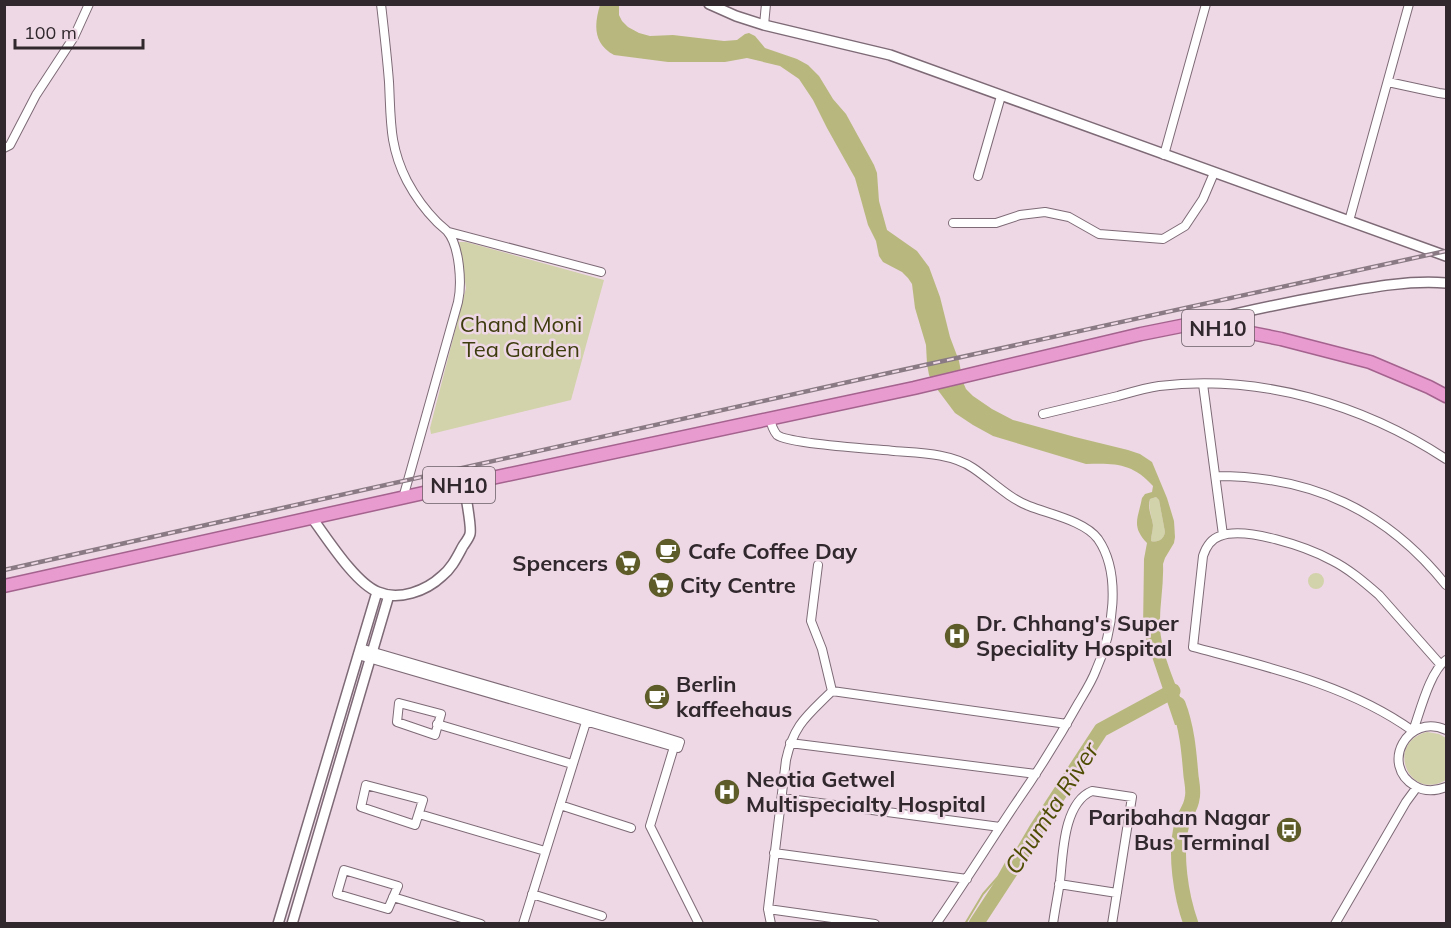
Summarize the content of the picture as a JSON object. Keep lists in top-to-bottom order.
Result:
{
  "streets": {
    "highway": ["NH10"]
  },
  "water": ["Chumta River"],
  "parks": ["Chand Moni Tea Garden"],
  "places": {
    "cafe": ["Cafe Coffee Day", "Berlin kaffeehaus"],
    "supermarket": ["Spencers", "City Centre"],
    "hospital": ["Dr. Chhang's Super Speciality Hospital", "Neotia Getwel Multispecialty Hospital"],
    "bus stop": ["Paribahan Nagar Bus Terminal"]
  },
  "scale_bar": "100 m"
}
